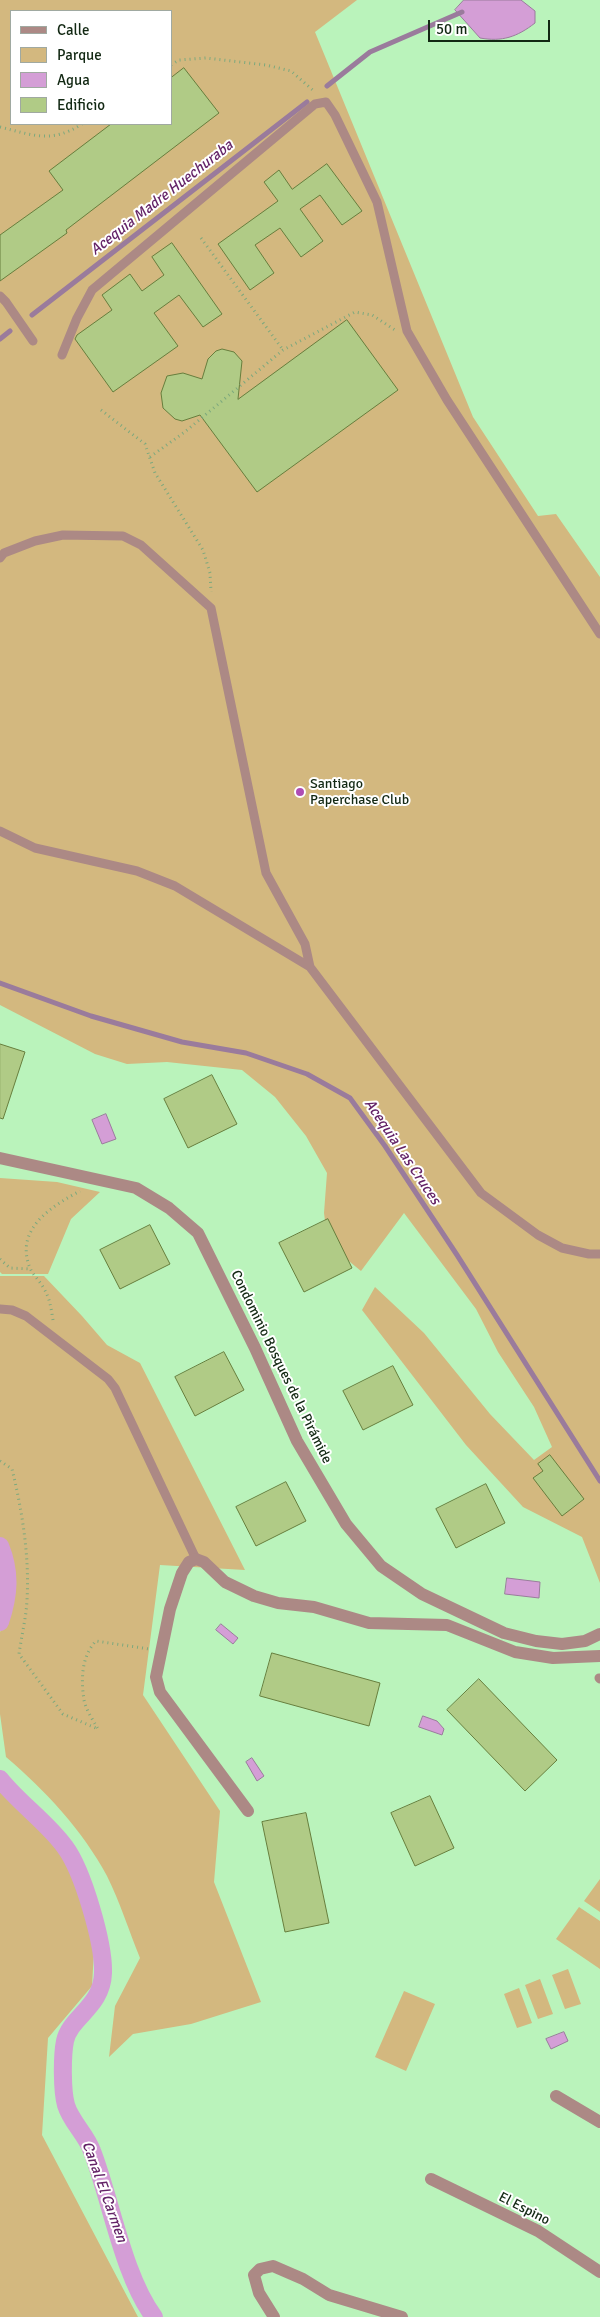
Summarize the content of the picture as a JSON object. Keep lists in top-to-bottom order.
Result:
{
  "streets": {
    "street": ["Condominio Bosques de la Pirámide", "El Espino"]
  },
  "water": ["Acequia Madre Huechuraba", "Acequia Las Cruces", "Canal El Carmen"],
  "places": ["Santiago Paperchase Club"],
  "legend": [
    "Calle",
    "Parque",
    "Agua",
    "Edificio"
  ],
  "scale_bar": "50 m"
}
